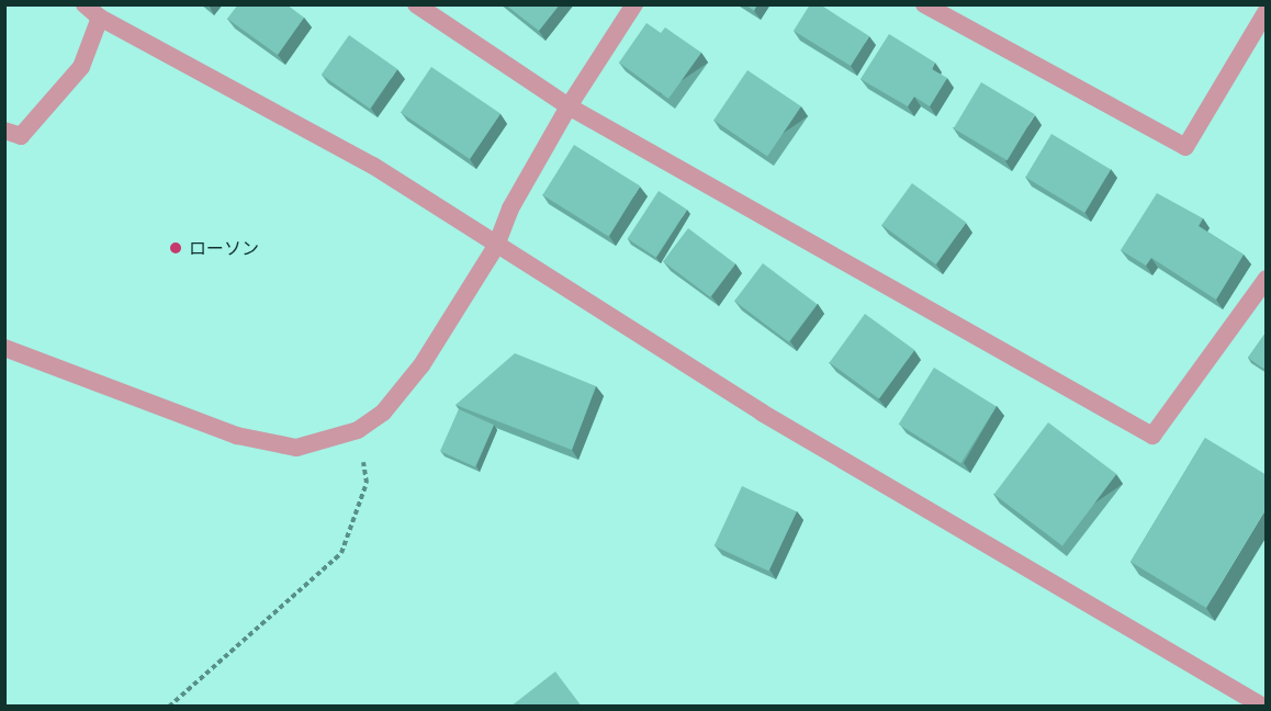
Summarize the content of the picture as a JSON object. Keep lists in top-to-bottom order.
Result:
{
  "places": ["ローソン"]
}
